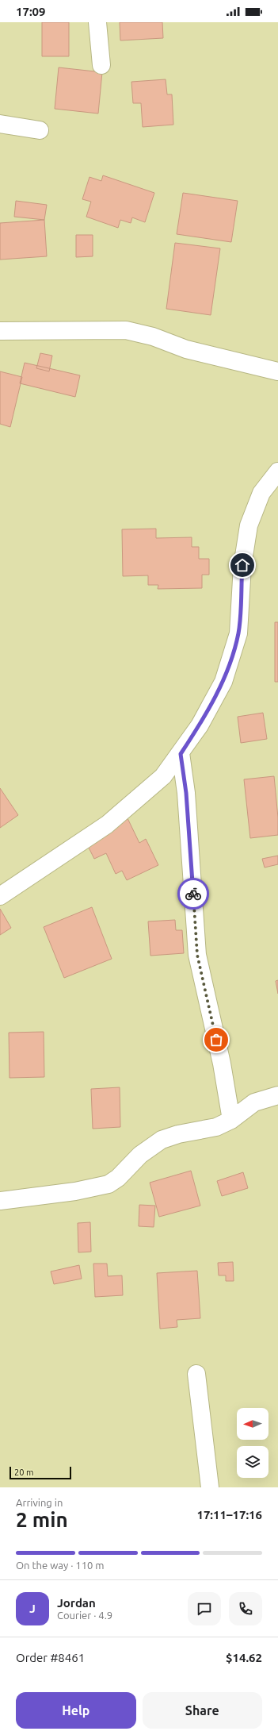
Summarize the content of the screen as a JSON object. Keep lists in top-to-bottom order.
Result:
{
  "scale_bar": "20 m",
  "north": "left",
  "page": {
    "status": "17:09",
    "scale": "20 m",
    "heading": ["2 min", "Arriving in", "17:11–17:16"],
    "panel": [
      "Jordan",
      "Courier · 4.9",
      "Order #8461",
      "$14.62"
    ],
    "bar": "On the way · 110 m",
    "round": "J",
    "buttons": ["Help", "Share"]
  }
}
